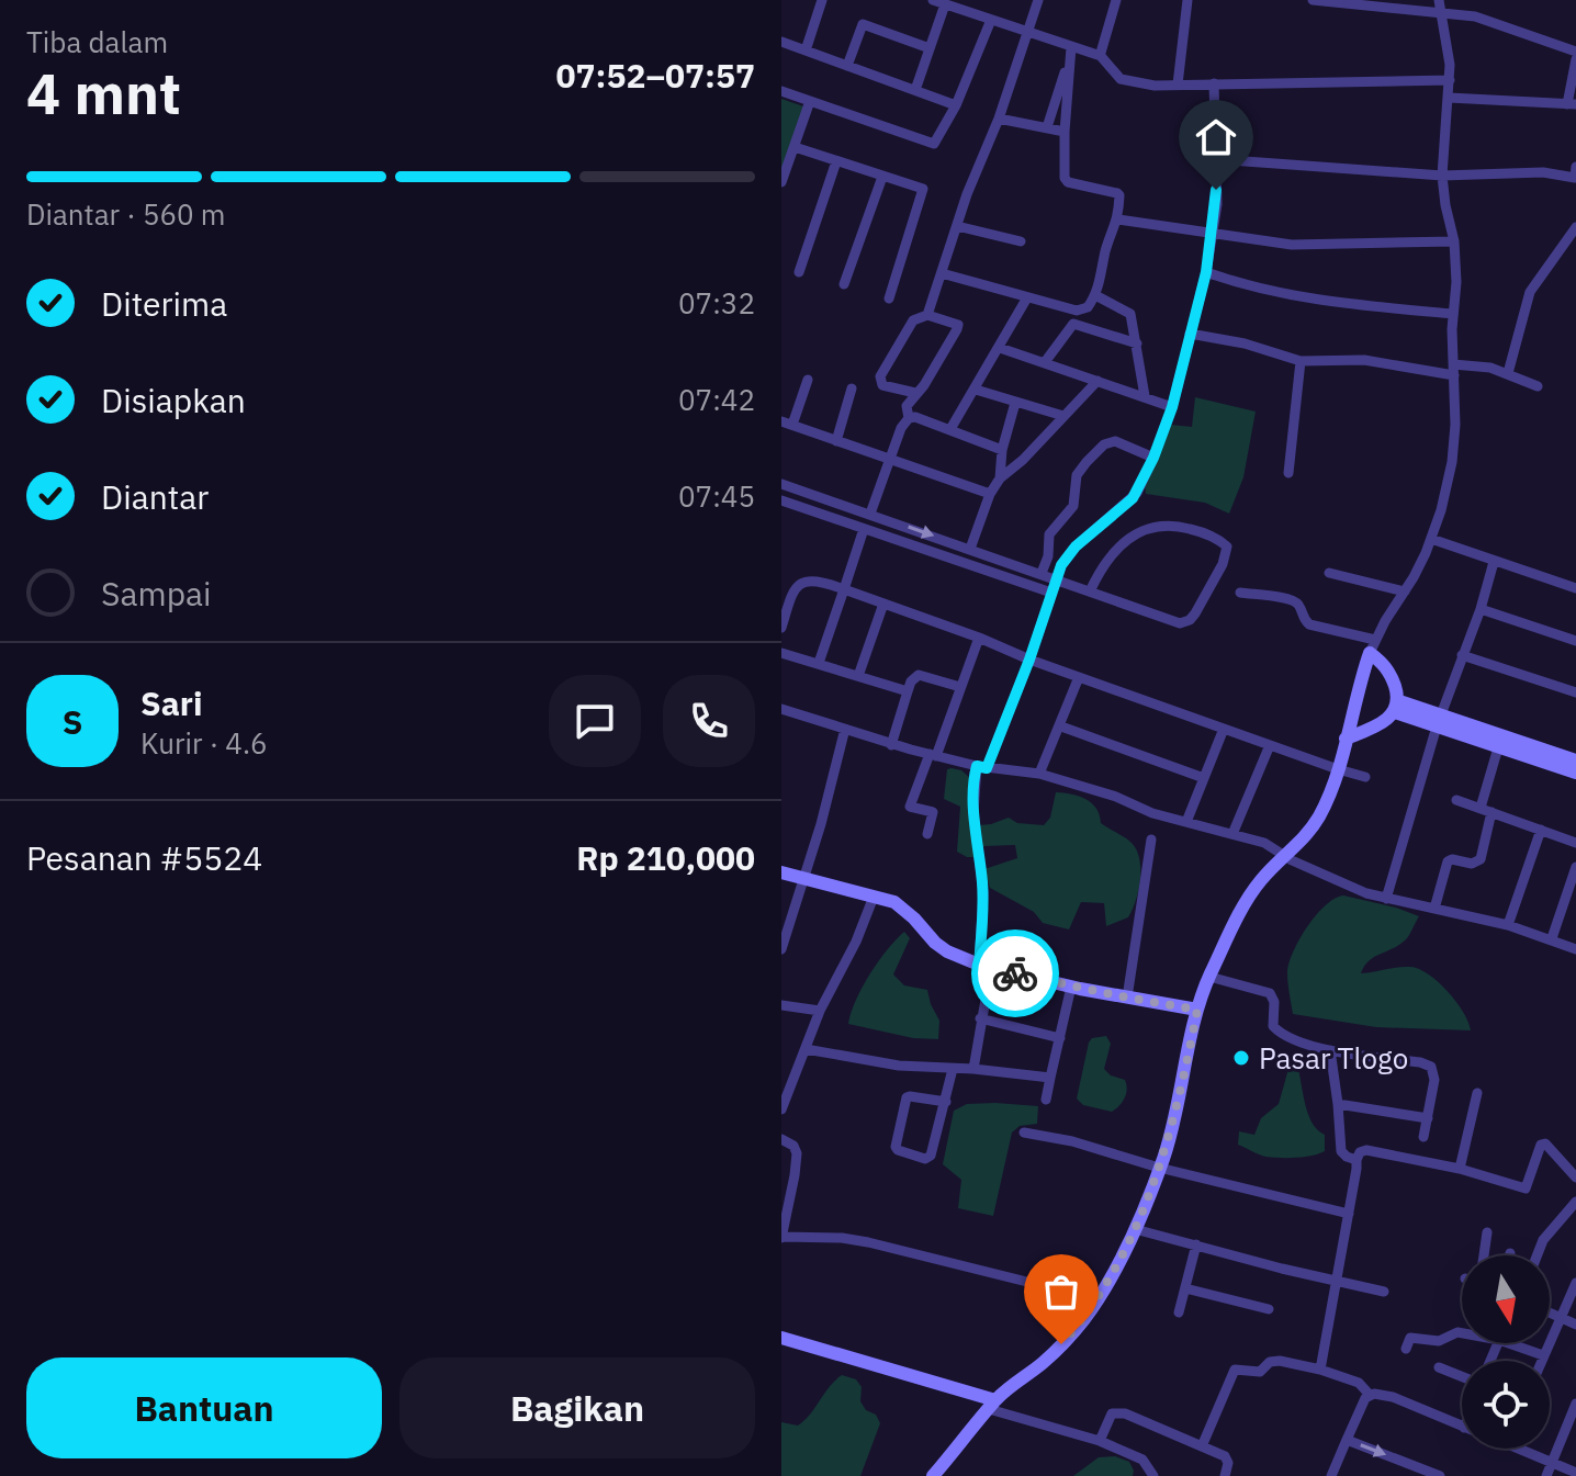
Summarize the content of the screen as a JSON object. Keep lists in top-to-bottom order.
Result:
{
  "places": ["Pasar Tlogo"],
  "north": "bottom",
  "page": {
    "heading": ["4 mnt", "Tiba dalam", "07:52–07:57"],
    "panel": [
      "Sari",
      "Kurir · 4.6",
      "Pesanan #5524",
      "Rp 210,000"
    ],
    "bar": "Diantar · 560 m",
    "list": [
      ["Diterima", "07:32"],
      ["Disiapkan", "07:42"],
      ["Diantar", "07:45"],
      "Sampai"
    ],
    "round": "S",
    "buttons": ["Bantuan", "Bagikan"]
  }
}
